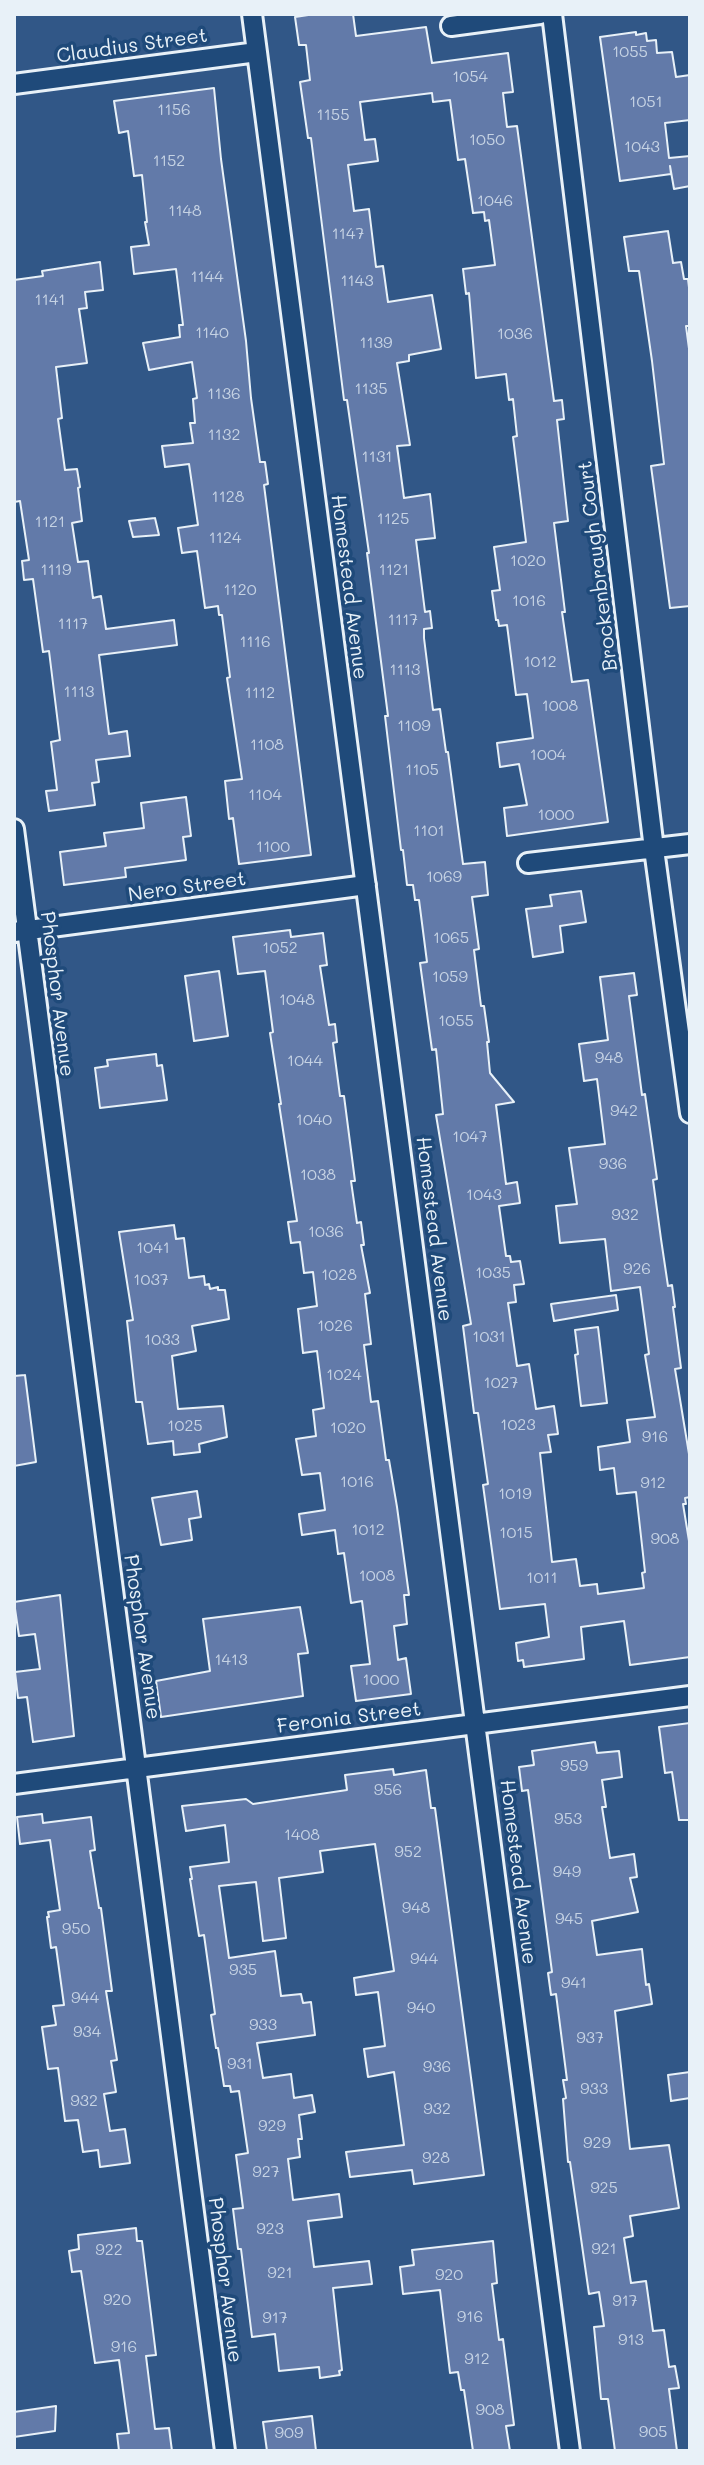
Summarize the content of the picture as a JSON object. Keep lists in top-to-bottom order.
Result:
{
  "streets": {
    "street": [
      "Claudius Street",
      "Brockenbraugh Court",
      "Homestead Avenue",
      "Nero Street",
      "Phosphor Avenue",
      "Feronia Street"
    ]
  },
  "crossings": [
    ["Claudius Street", "Homestead Avenue"],
    ["Homestead Avenue", "Nero Street"],
    ["Homestead Avenue", "Feronia Street"],
    ["Nero Street", "Phosphor Avenue"],
    ["Phosphor Avenue", "Feronia Street"]
  ],
  "house_numbers": [
    "1055",
    "1054",
    "1051",
    "1156",
    "1155",
    "1050",
    "1043",
    "1152",
    "1046",
    "1148",
    "1147",
    "1144",
    "1143",
    "1141",
    "1140",
    "1036",
    "1139",
    "1135",
    "1136",
    "1132",
    "1131",
    "1128",
    "1125",
    "1121",
    "1124",
    "1020",
    "1119",
    "1121",
    "1120",
    "1016",
    "1117",
    "1117",
    "1116",
    "1012",
    "1113",
    "1113",
    "1112",
    "1008",
    "1109",
    "1108",
    "1004",
    "1105",
    "1104",
    "1000",
    "1101",
    "1100",
    "1069",
    "1065",
    "1052",
    "1059",
    "1048",
    "1055",
    "948",
    "1044",
    "942",
    "1040",
    "1047",
    "936",
    "1038",
    "1043",
    "932",
    "1036",
    "1041",
    "926",
    "1035",
    "1028",
    "1037",
    "1026",
    "1031",
    "1033",
    "1024",
    "1027",
    "1023",
    "1025",
    "1020",
    "916",
    "1016",
    "912",
    "1019",
    "1012",
    "1015",
    "908",
    "1008",
    "1011",
    "1413",
    "1000",
    "959",
    "956",
    "953",
    "1408",
    "952",
    "949",
    "948",
    "945",
    "950",
    "944",
    "935",
    "941",
    "944",
    "940",
    "933",
    "934",
    "937",
    "931",
    "936",
    "933",
    "932",
    "932",
    "929",
    "929",
    "928",
    "927",
    "925",
    "923",
    "921",
    "922",
    "921",
    "920",
    "920",
    "917",
    "916",
    "917",
    "913",
    "916",
    "912",
    "908",
    "905",
    "909"
  ]
}
